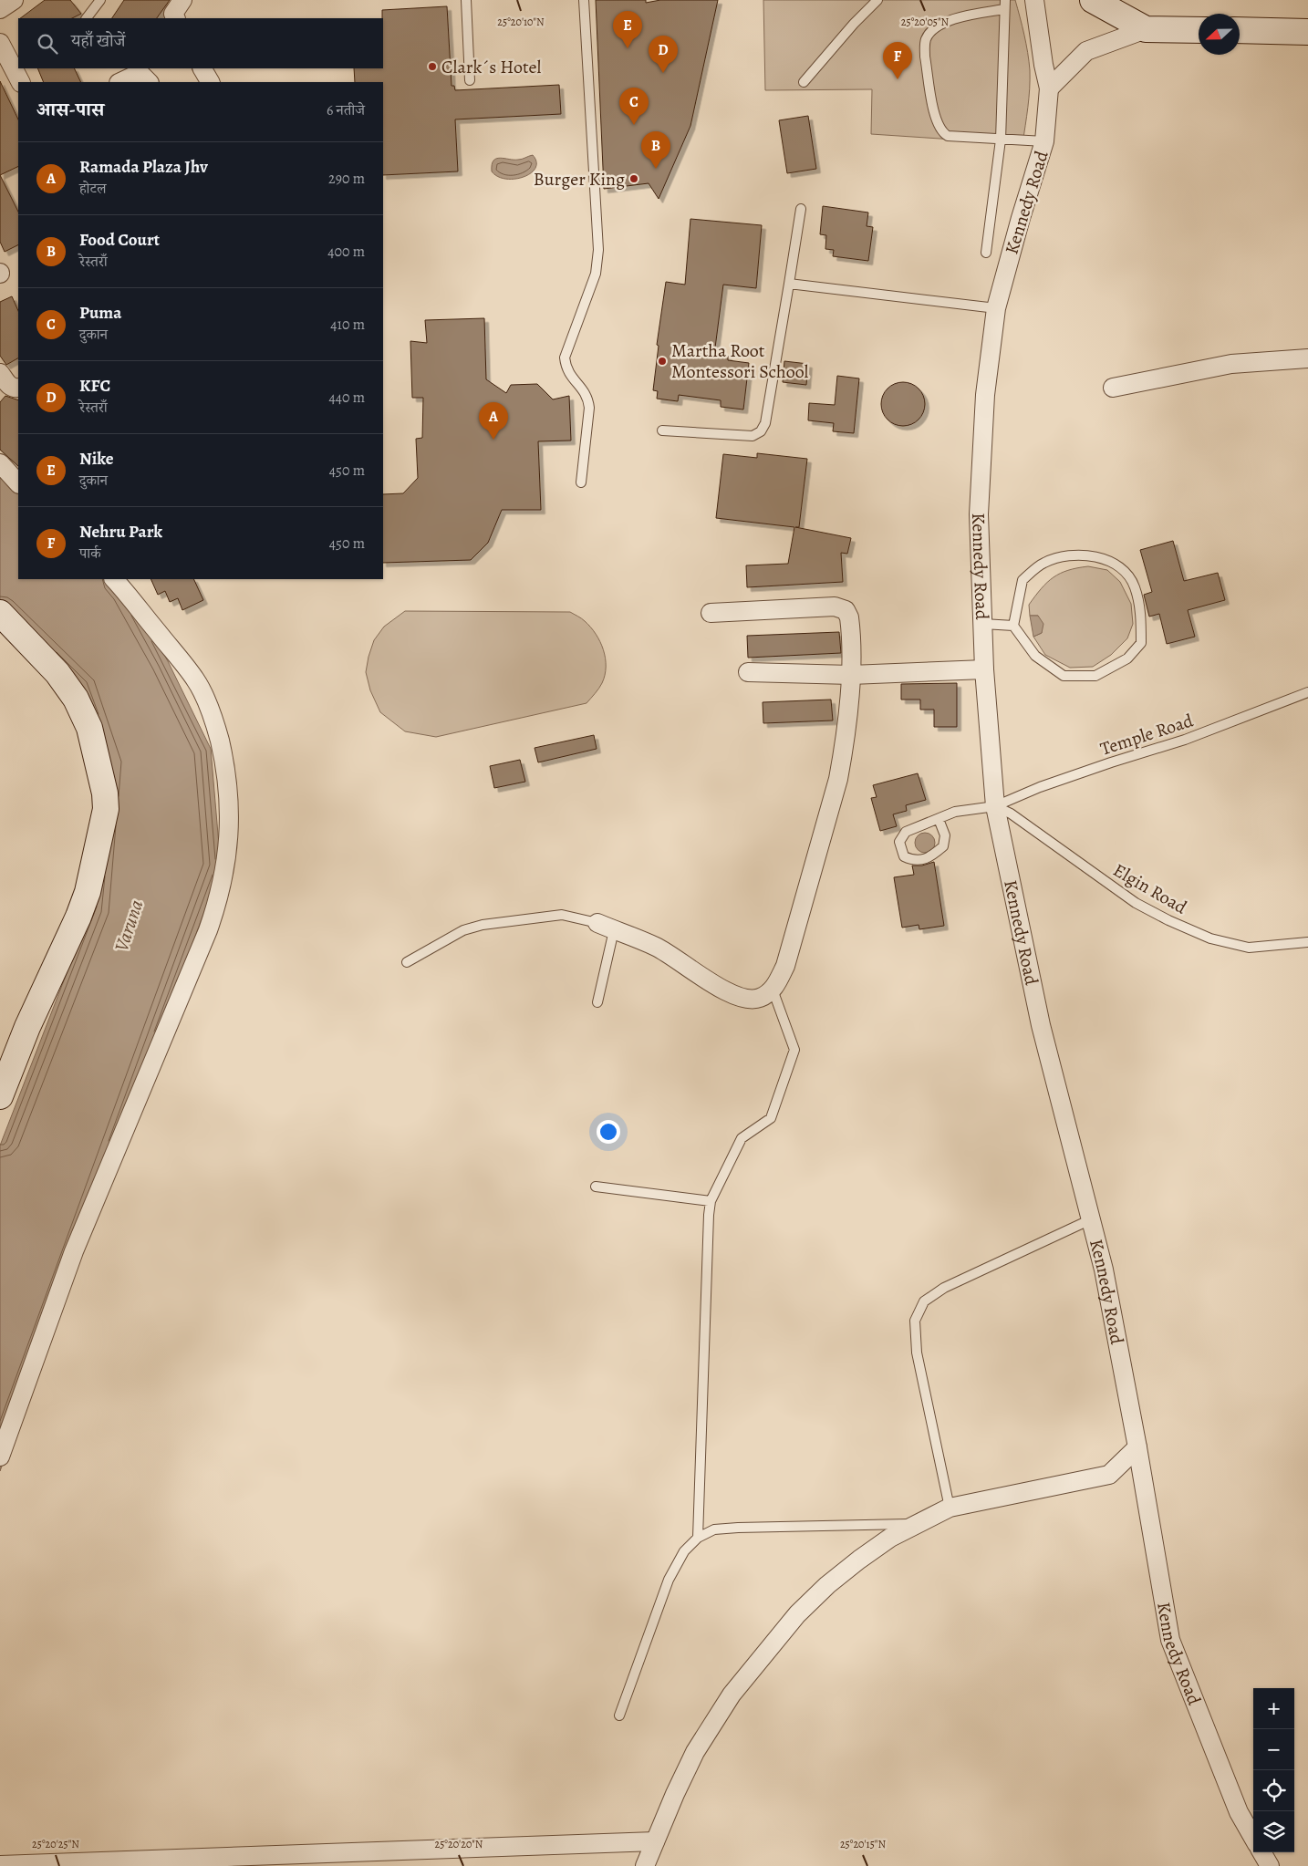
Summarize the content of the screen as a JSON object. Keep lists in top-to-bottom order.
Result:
{
  "streets": {
    "street": ["Kennedy Road"],
    "lane": ["Temple Road", "Elgin Road"]
  },
  "crossings": [
    ["Kennedy Road", "Temple Road"],
    ["Kennedy Road", "Elgin Road"],
    ["Temple Road", "Elgin Road"]
  ],
  "water": ["Varuna"],
  "places": ["Clark´s Hotel", "Burger King", "Martha Root Montessori School"],
  "north": "left",
  "page": {
    "pins": [
      "E",
      "D",
      "F",
      "C",
      "B",
      "A"
    ],
    "search": "यहाँ खोजें",
    "heading": ["आस-पास", "6 नतीजे"],
    "list": [
      {
        "mark": "A",
        "name": "Ramada Plaza Jhv",
        "note": "होटल",
        "value": "290 m"
      },
      {
        "mark": "B",
        "name": "Food Court",
        "note": "रेस्तराँ",
        "value": "400 m"
      },
      {
        "mark": "C",
        "name": "Puma",
        "note": "दुकान",
        "value": "410 m"
      },
      {
        "mark": "D",
        "name": "KFC",
        "note": "रेस्तराँ",
        "value": "440 m"
      },
      {
        "mark": "E",
        "name": "Nike",
        "note": "दुकान",
        "value": "450 m"
      },
      {
        "mark": "F",
        "name": "Nehru Park",
        "note": "पार्क",
        "value": "450 m"
      }
    ],
    "map_buttons": ["+", "−"]
  },
  "coordinates": [
    "25°20'10\"N",
    "25°20'05\"N",
    "25°20'25\"N",
    "25°20'20\"N",
    "25°20'15\"N"
  ]
}
